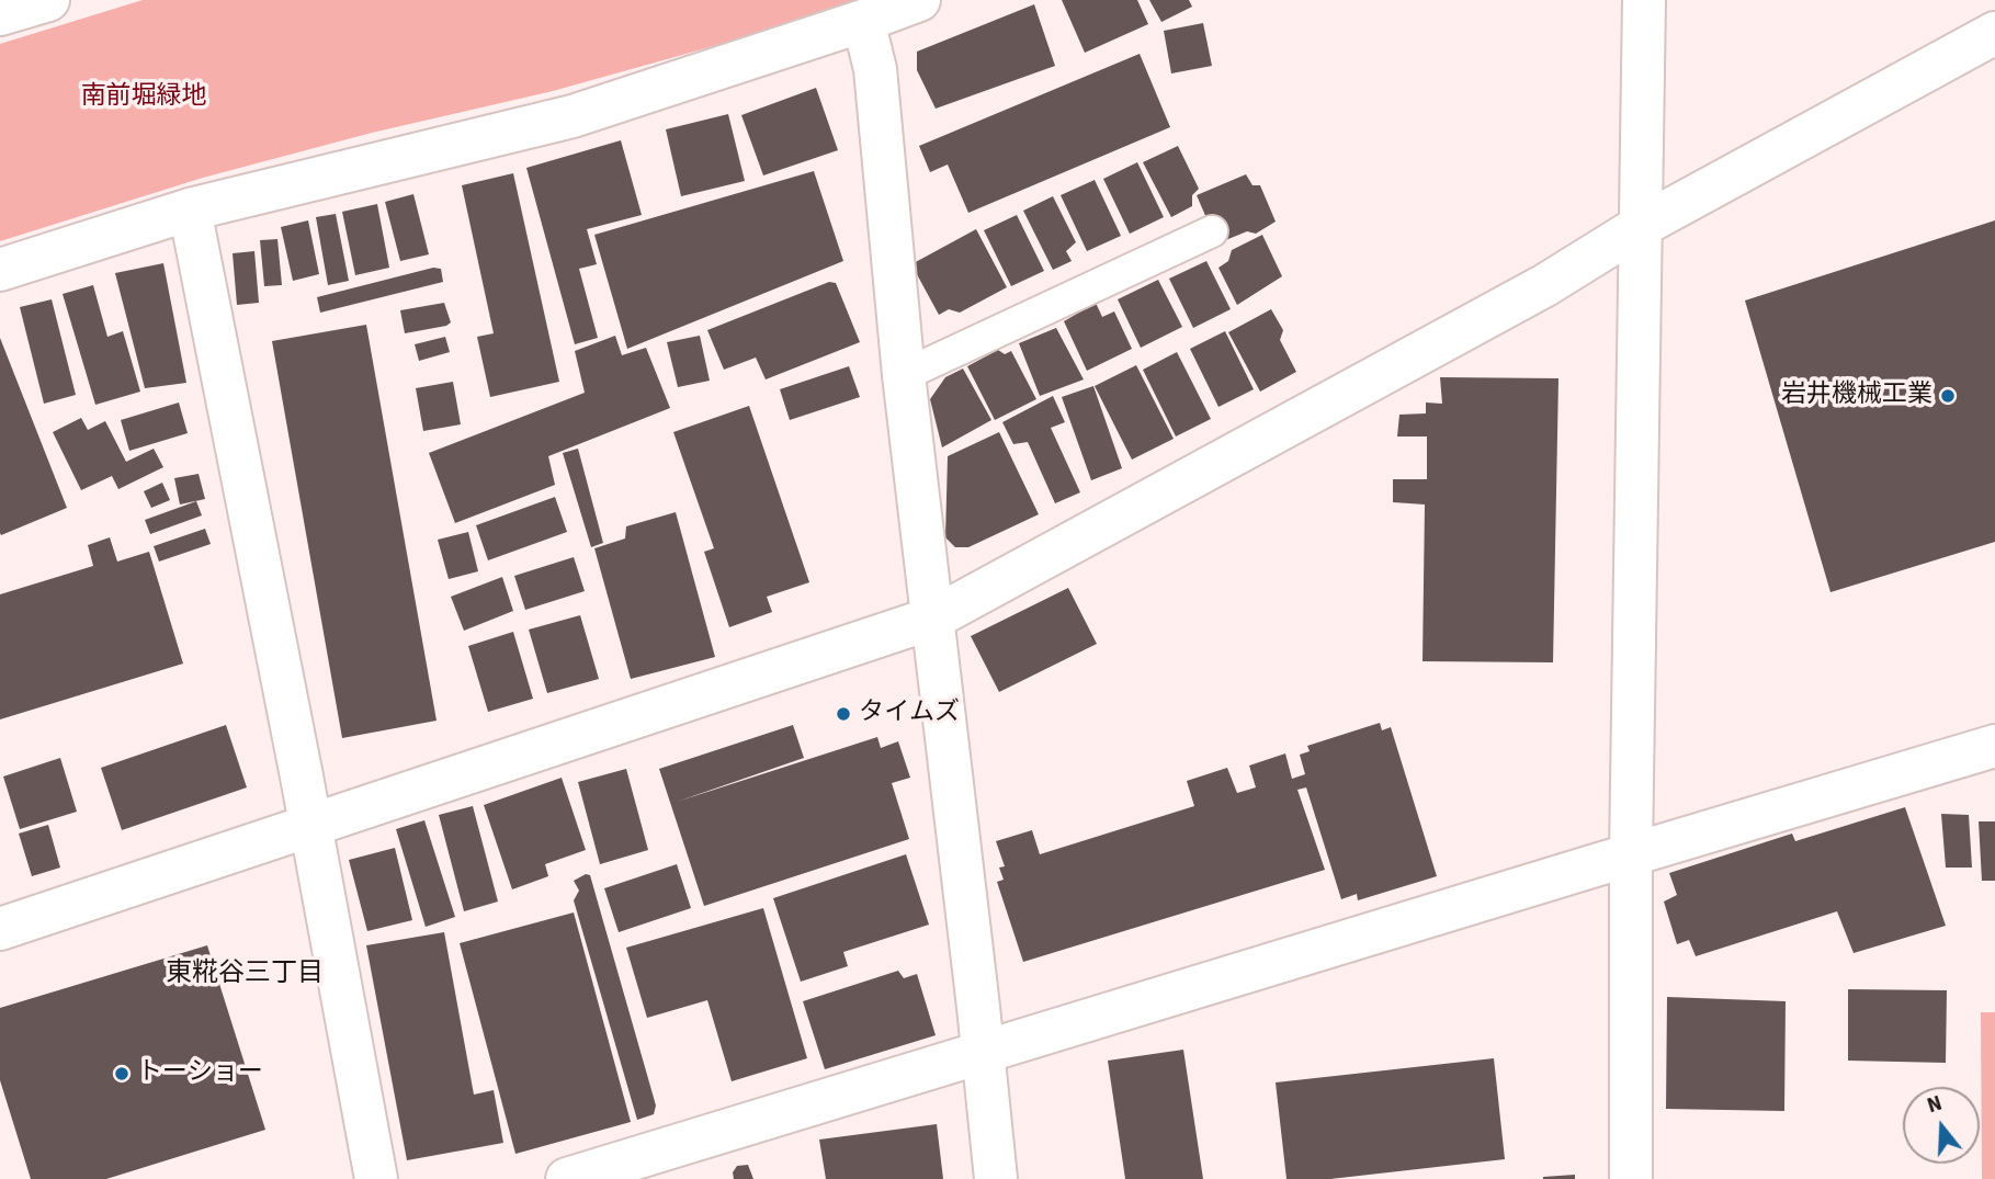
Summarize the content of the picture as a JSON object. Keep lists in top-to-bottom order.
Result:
{
  "districts": ["東糀谷三丁目"],
  "parks": ["南前堀緑地"],
  "places": ["岩井機械工業", "タイムズ", "トーショー"],
  "north": "top"
}
